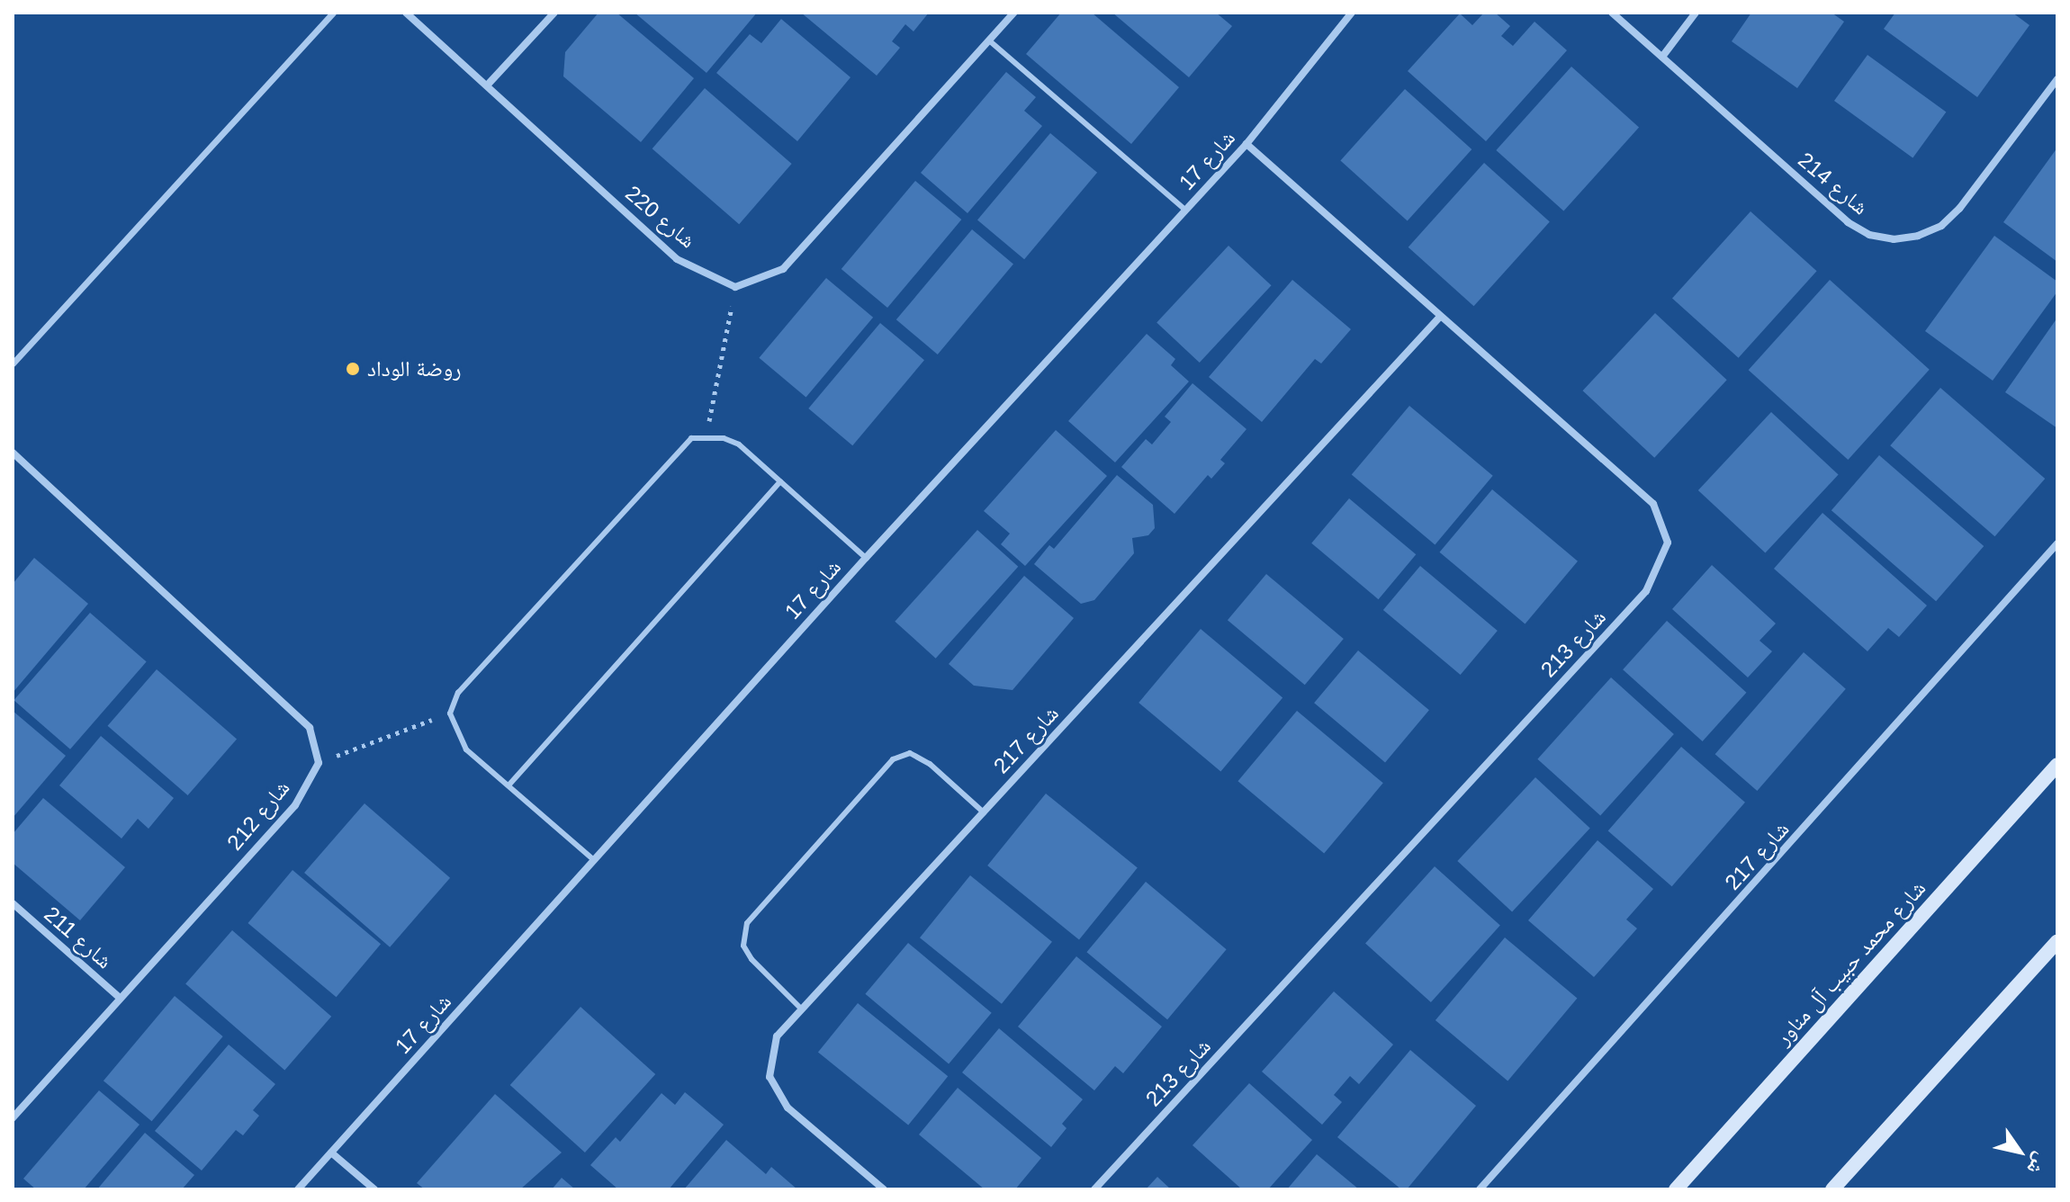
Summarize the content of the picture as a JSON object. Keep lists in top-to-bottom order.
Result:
{
  "streets": {
    "main road": ["شارع محمد حبيب آل مناور"],
    "street": [
      "شارع 17",
      "شارع 214",
      "شارع 220",
      "شارع 213",
      "شارع 217",
      "شارع 212",
      "شارع 211"
    ]
  },
  "crossings": [
    ["شارع 17", "شارع 213"],
    ["شارع 213", "شارع 217"],
    ["شارع 212", "شارع 211"]
  ],
  "places": ["روضة الوداد"],
  "north": "bottom right"
}
